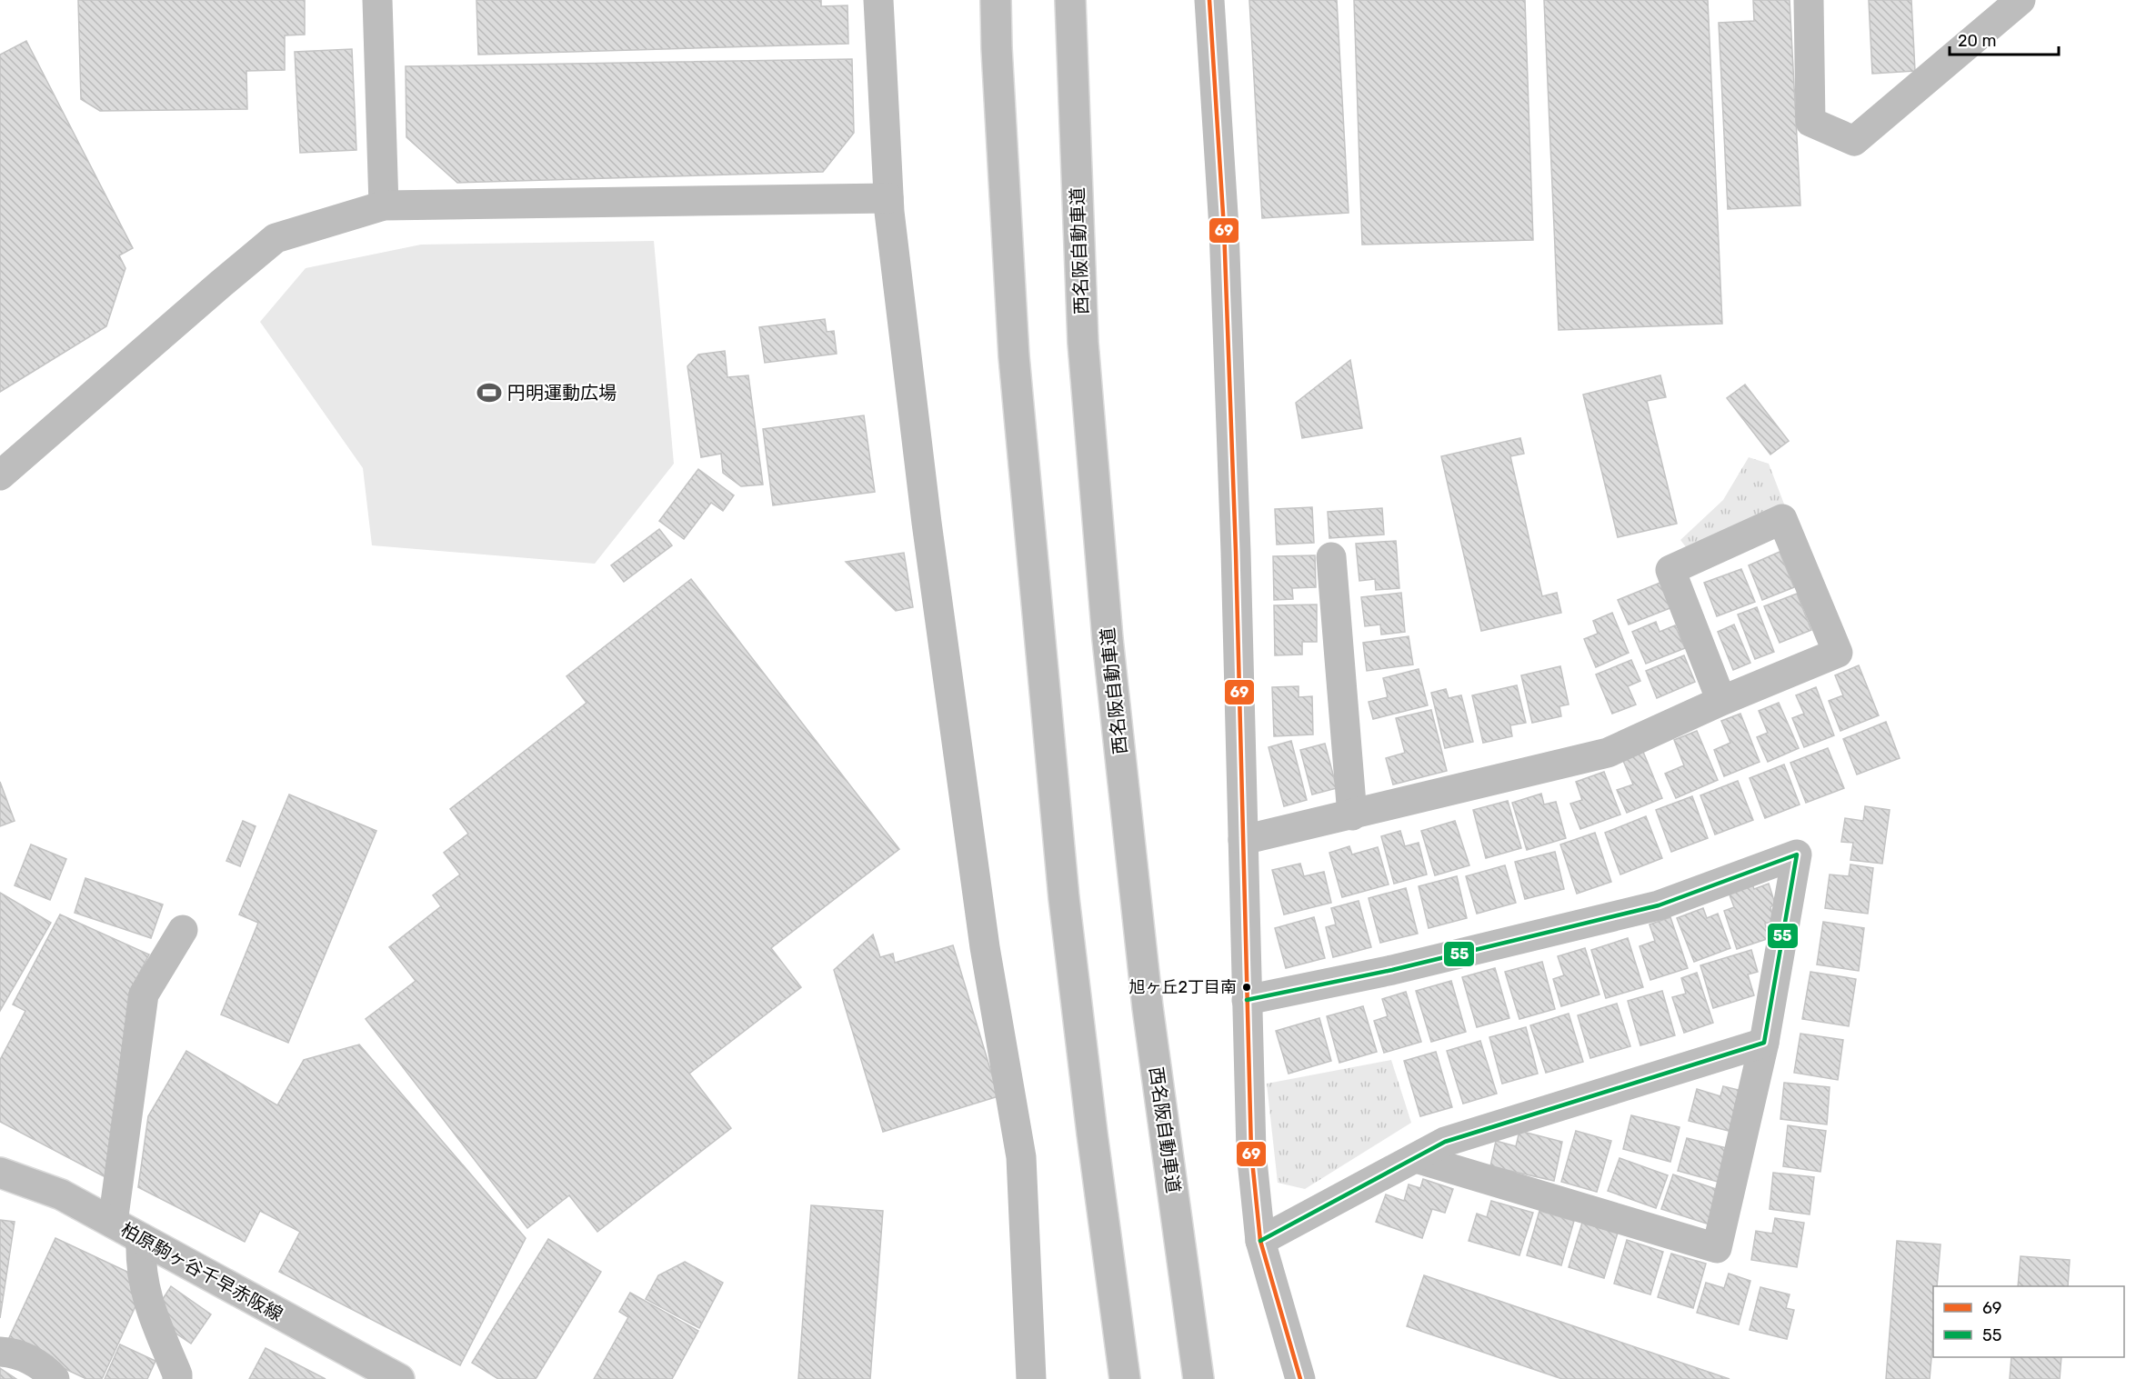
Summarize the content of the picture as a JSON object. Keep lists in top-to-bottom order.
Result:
{
  "streets": {
    "main road": ["西名阪自動車道", "柏原駒ヶ谷千早赤阪線"]
  },
  "places": {
    "sports": ["円明運動広場"],
    "other": ["旭ヶ丘2丁目南"]
  },
  "lines": ["transit line 69", "transit line 55"],
  "legend": ["69", "55"],
  "scale_bar": "20 m"
}
